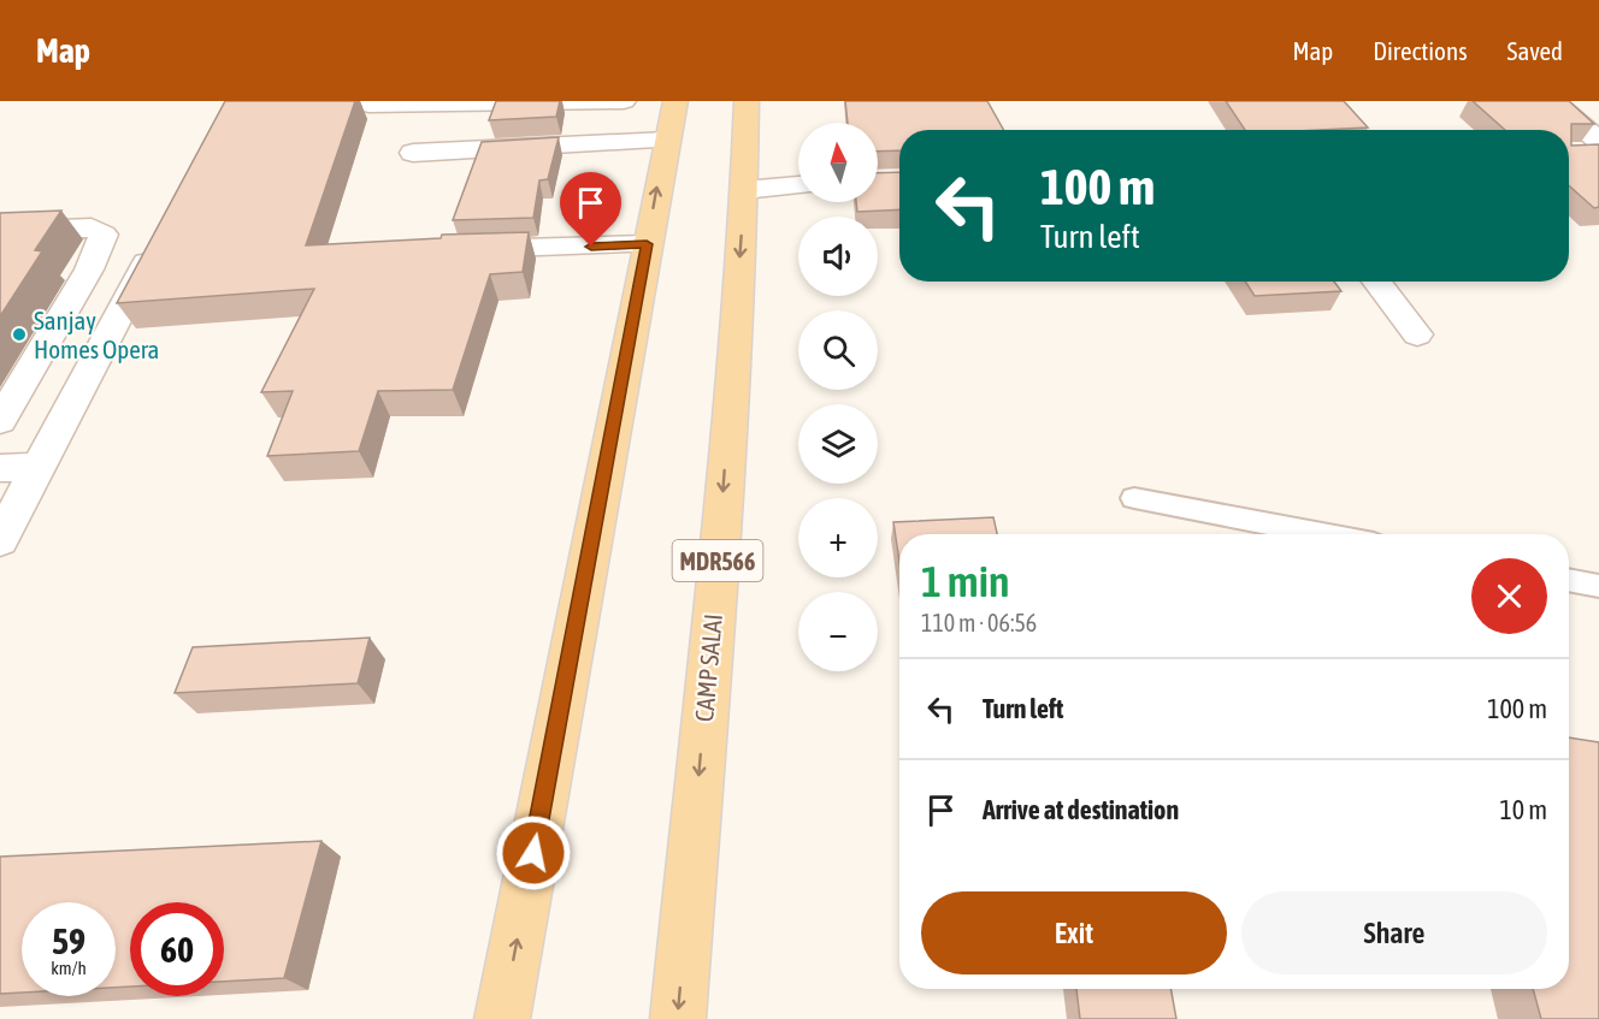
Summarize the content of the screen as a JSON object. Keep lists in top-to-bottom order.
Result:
{
  "streets": {
    "main road": ["MDR566", "CAMP SALAI"]
  },
  "places": ["Sanjay Homes Opera"],
  "north": "top",
  "page": {
    "header": "Map",
    "nav": ["Map", "Directions", "Saved"],
    "map_buttons": ["+", "−"],
    "turn": ["100 m", "Turn left"],
    "heading": ["1 min", "110 m · 06:56"],
    "list": [
      {
        "name": "Turn left",
        "value": "100 m"
      },
      {
        "name": "Arrive at destination",
        "value": "10 m"
      }
    ],
    "buttons": ["Exit", "Share"],
    "speed": "59 km/h",
    "limit": "60"
  }
}
